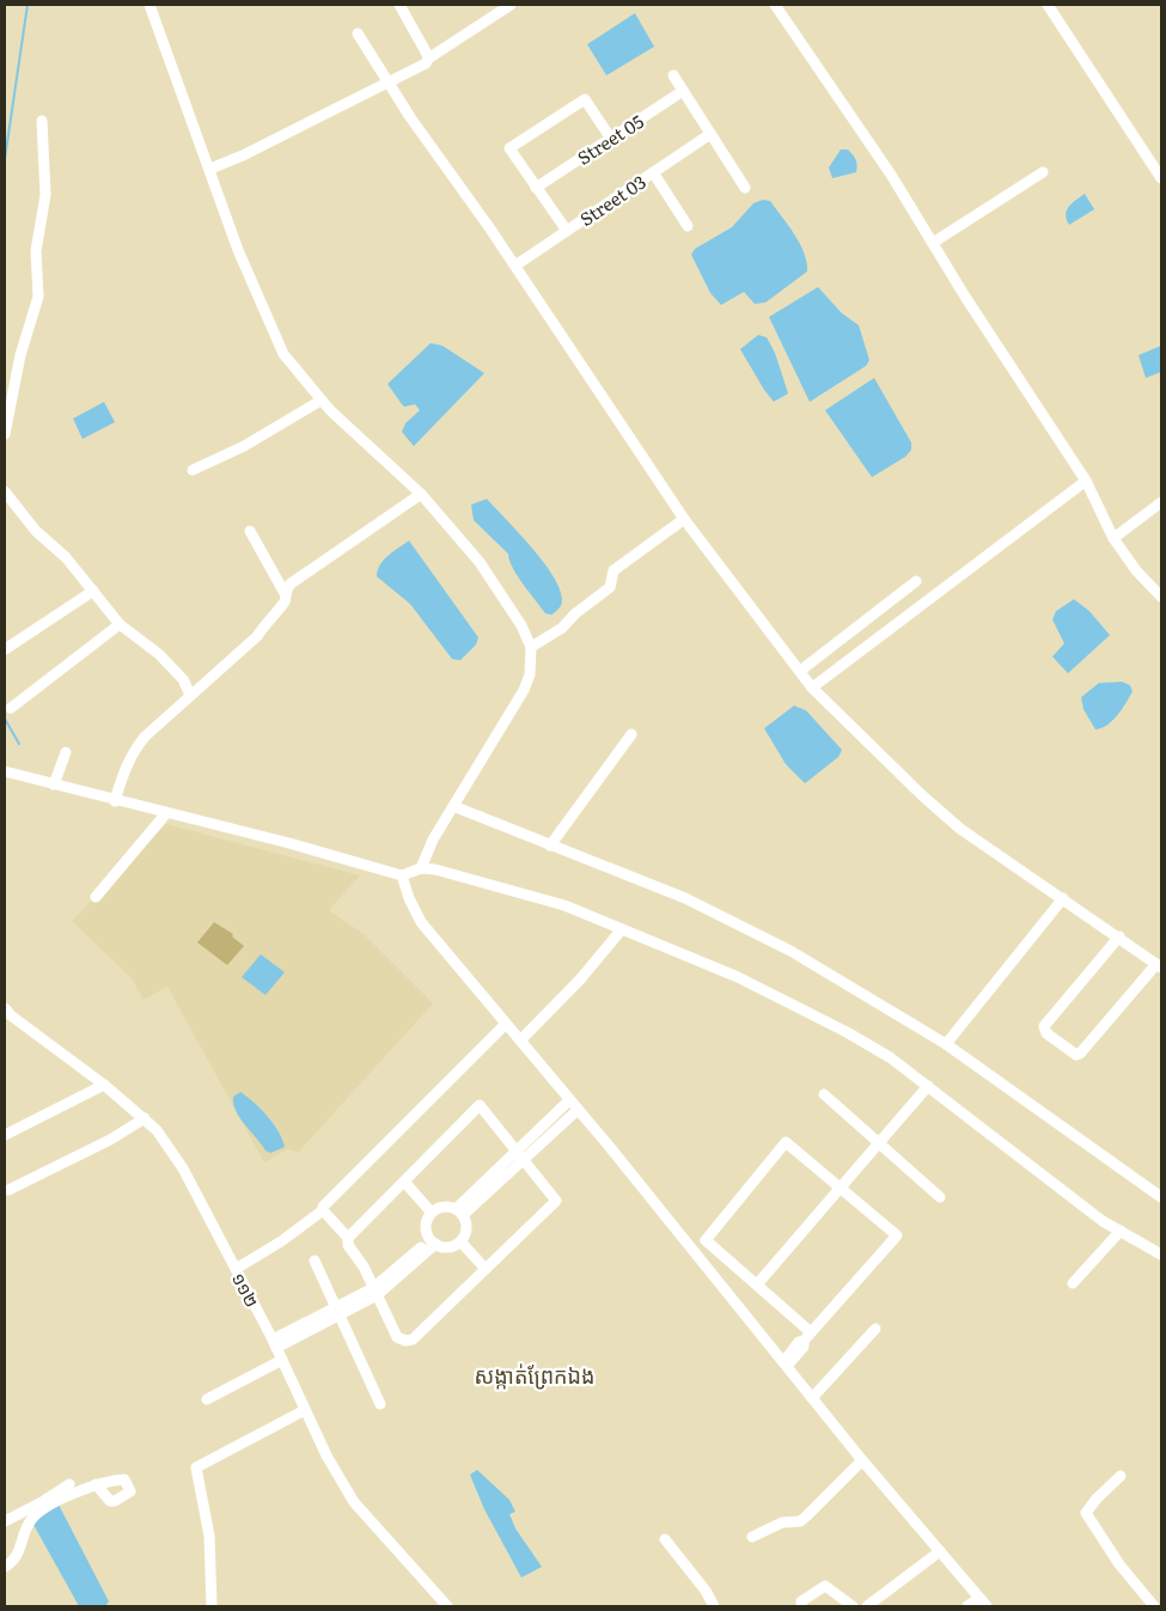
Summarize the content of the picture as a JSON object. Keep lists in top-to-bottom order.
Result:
{
  "streets": {
    "street": ["Street 05", "Street 03", "១១២"]
  },
  "districts": ["សង្កាត់ព្រែកឯង"]
}
